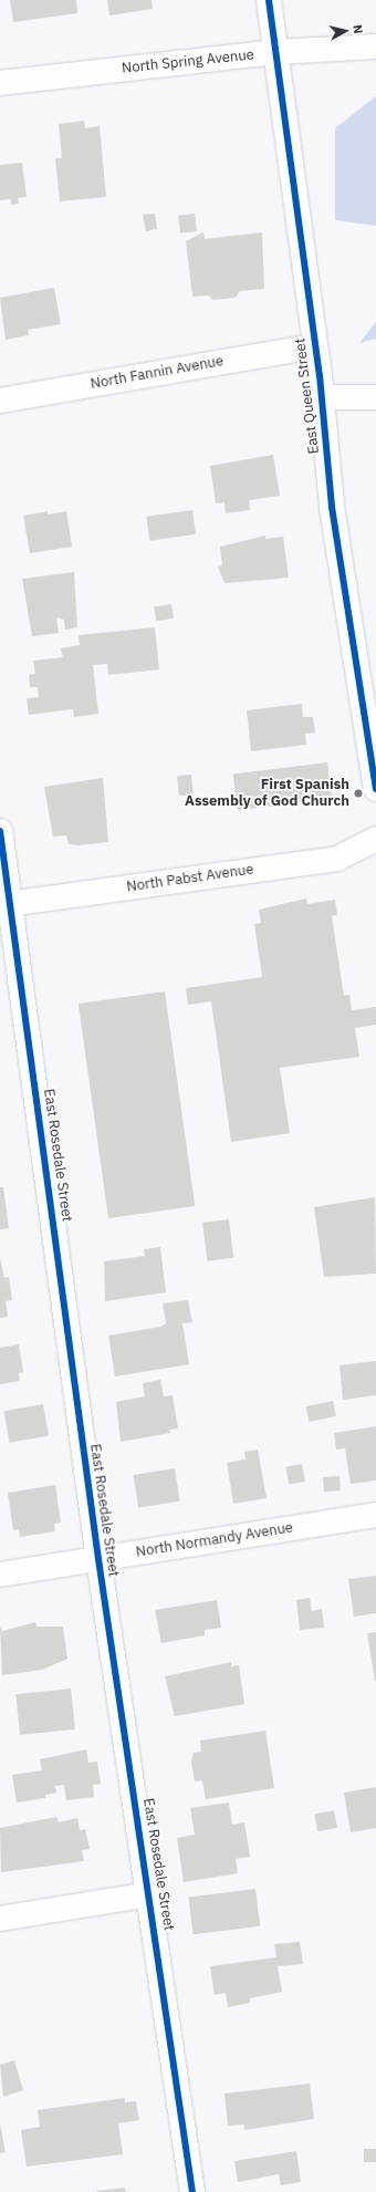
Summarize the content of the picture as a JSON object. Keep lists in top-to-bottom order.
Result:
{
  "streets": {
    "street": [
      "North Spring Avenue",
      "North Fannin Avenue",
      "East Queen Street",
      "North Pabst Avenue",
      "East Rosedale Street",
      "North Normandy Avenue"
    ]
  },
  "crossings": [
    ["North Spring Avenue", "East Queen Street"],
    ["North Fannin Avenue", "East Queen Street"],
    ["North Pabst Avenue", "East Rosedale Street"],
    ["East Rosedale Street", "North Normandy Avenue"]
  ],
  "places": ["First Spanish Assembly of God Church"],
  "north": "right"
}
